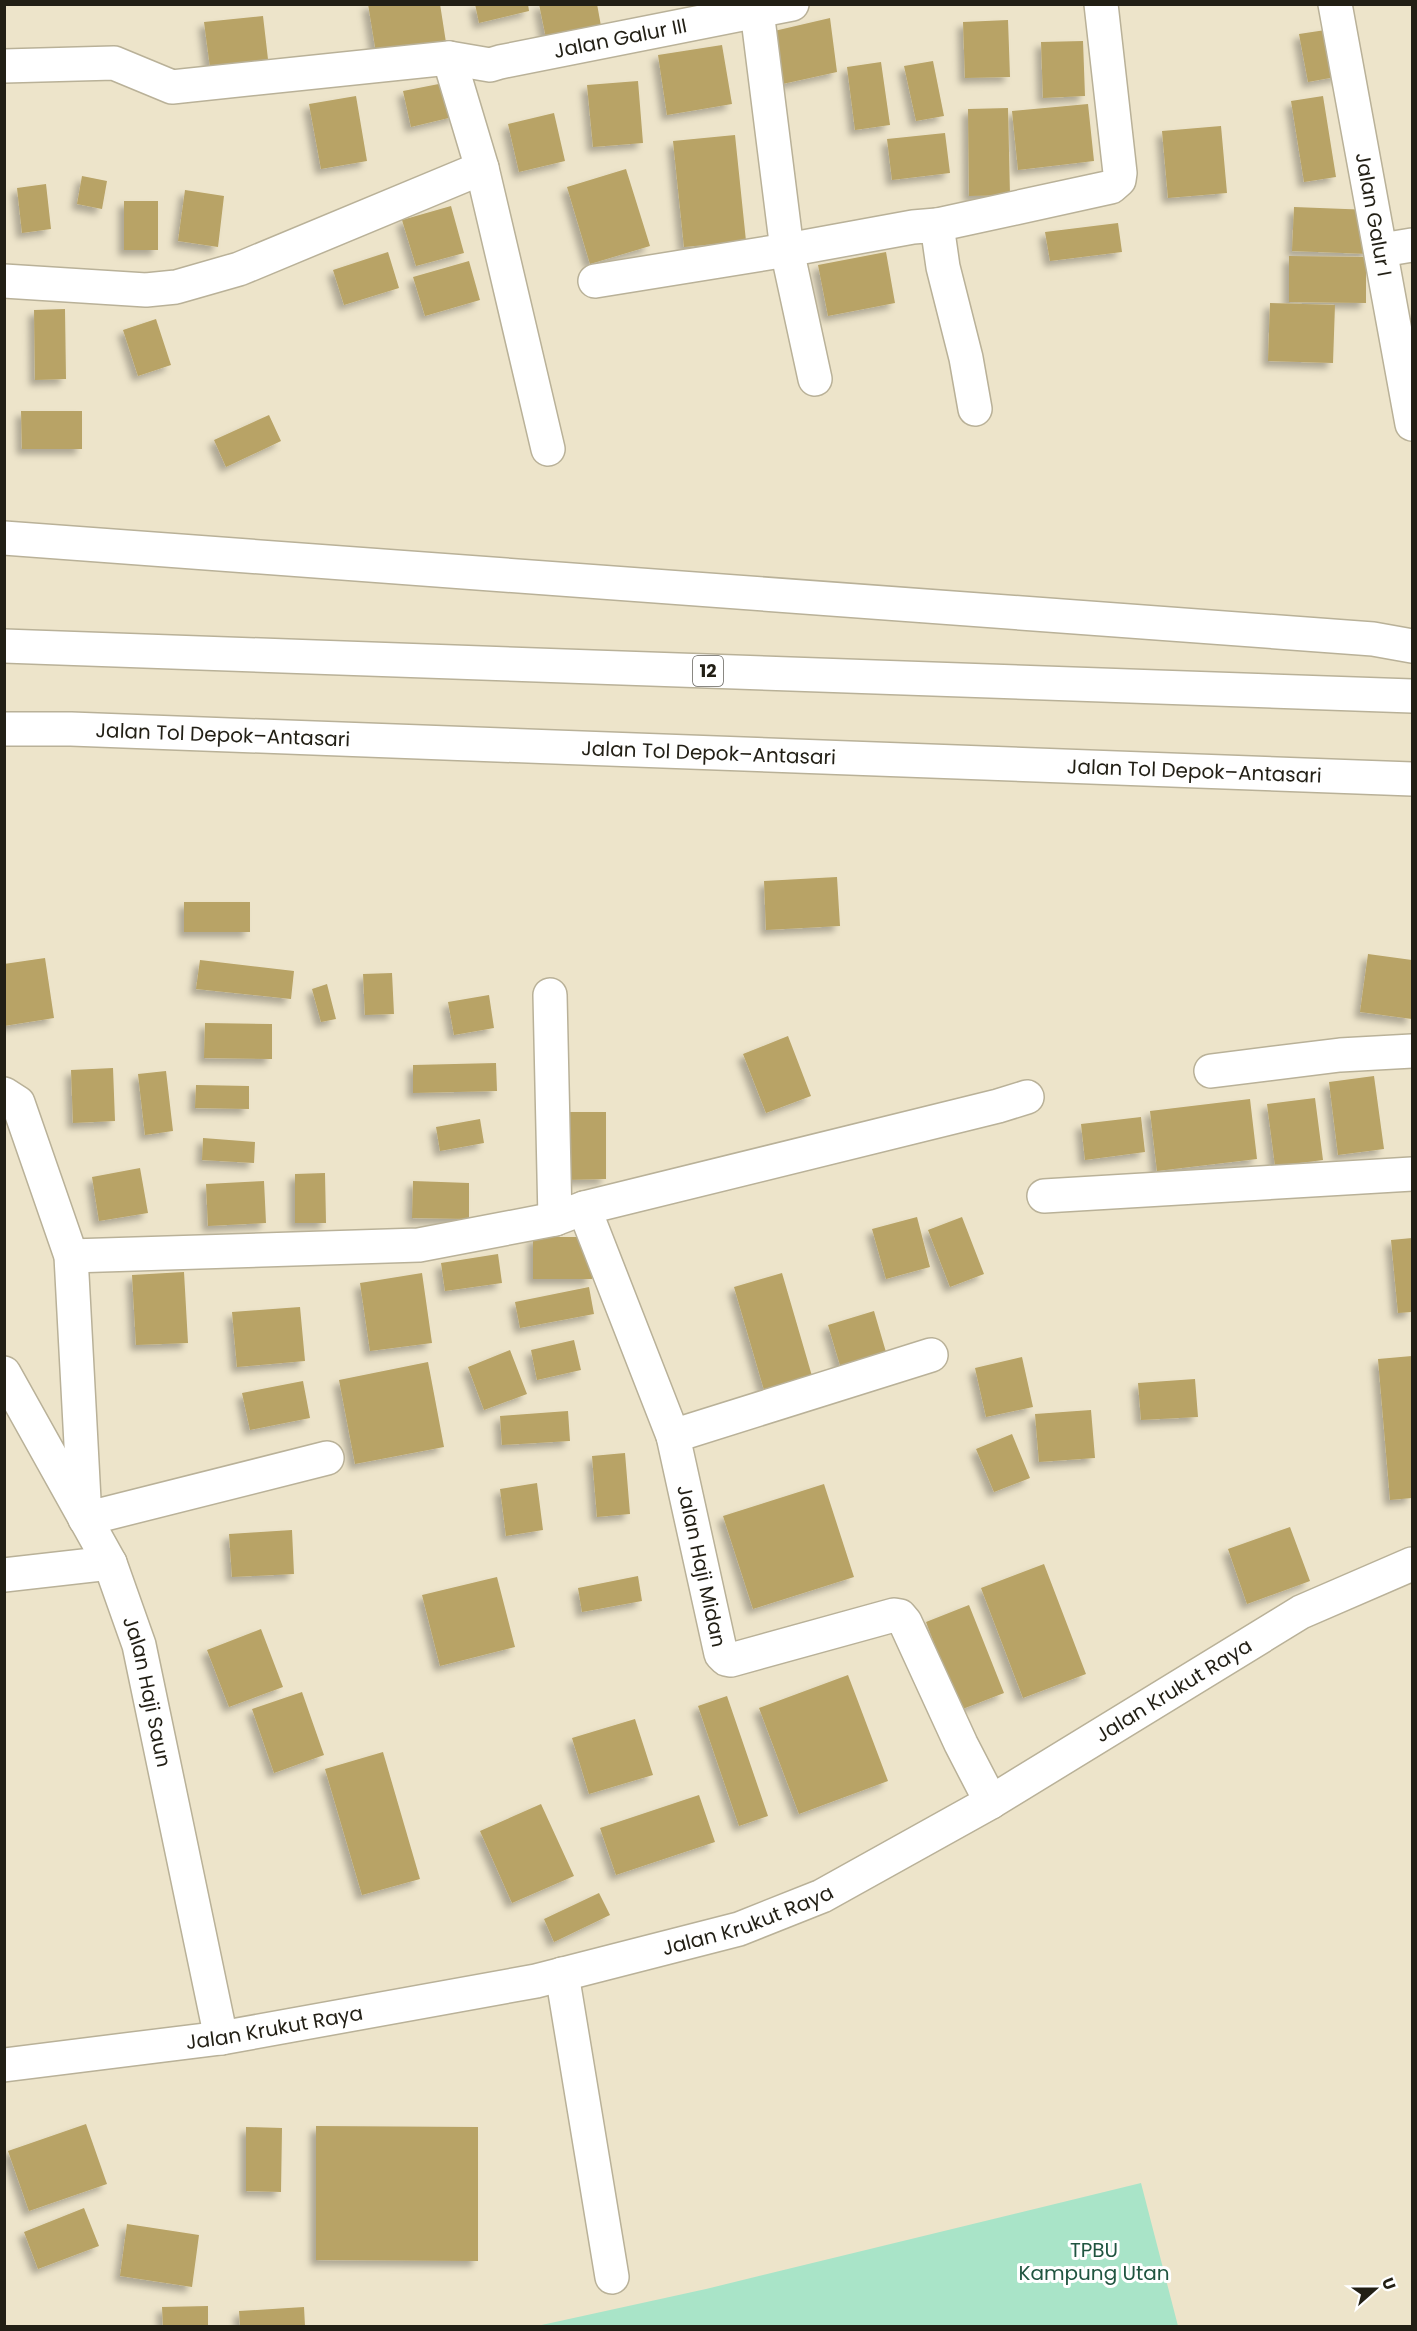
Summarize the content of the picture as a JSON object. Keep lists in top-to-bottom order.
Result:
{
  "streets": {
    "main road": [
      "Jalan Galur III",
      "Jalan Galur I",
      "12",
      "Jalan Tol Depok–Antasari",
      "Jalan Haji Midan",
      "Jalan Krukut Raya",
      "Jalan Haji Saun"
    ]
  },
  "crossings": [
    ["Jalan Haji Midan", "Jalan Krukut Raya"],
    ["Jalan Krukut Raya", "Jalan Haji Saun"]
  ],
  "parks": ["TPBU Kampung Utan"],
  "north": "right"
}
